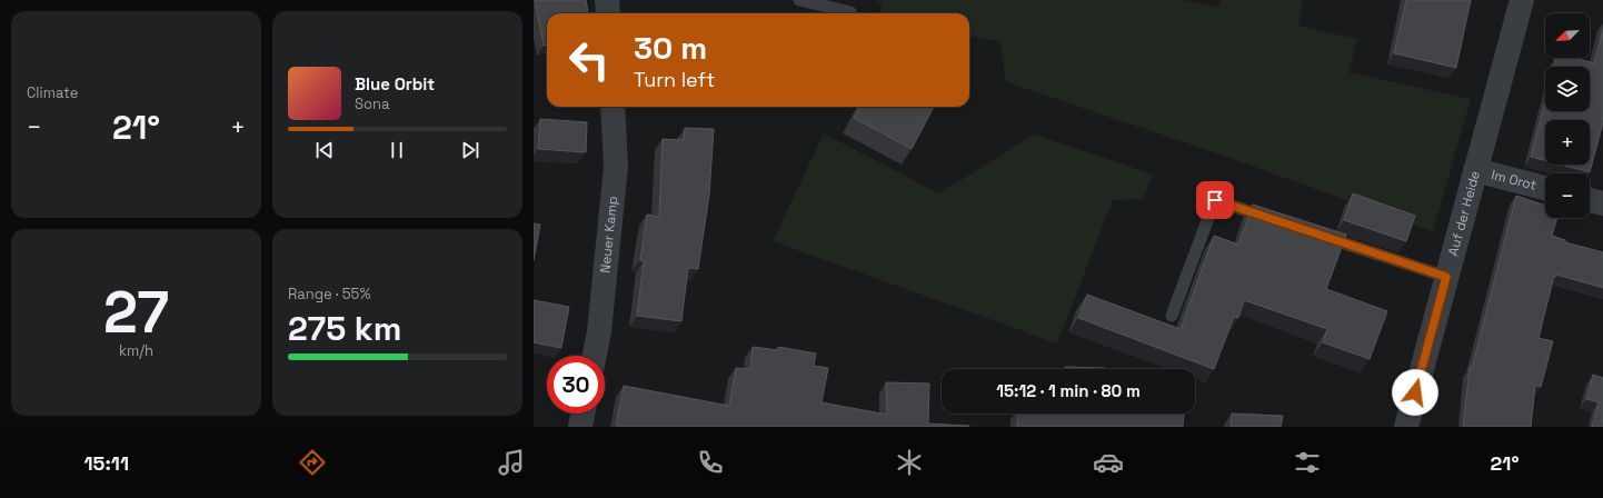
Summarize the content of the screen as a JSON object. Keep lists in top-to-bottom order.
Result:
{
  "streets": {
    "street": ["Im Orot", "Auf der Heide", "Neuer Kamp"]
  },
  "crossings": [
    ["Im Orot", "Auf der Heide"]
  ],
  "north": "bottom left",
  "page": {
    "tile": [
      "Climate",
      ["27", "km/h"],
      ["Range · 55%", "275 km"]
    ],
    "map_buttons": ["+", "−"],
    "turn": ["30 m", "Turn left"],
    "song": ["Blue Orbit", "Sona"],
    "heat": ["−", "21°", "+"],
    "limit": "30",
    "trip": "15:12 · 1 min · 80 m",
    "tabs": ["15:11", "21°"]
  }
}
